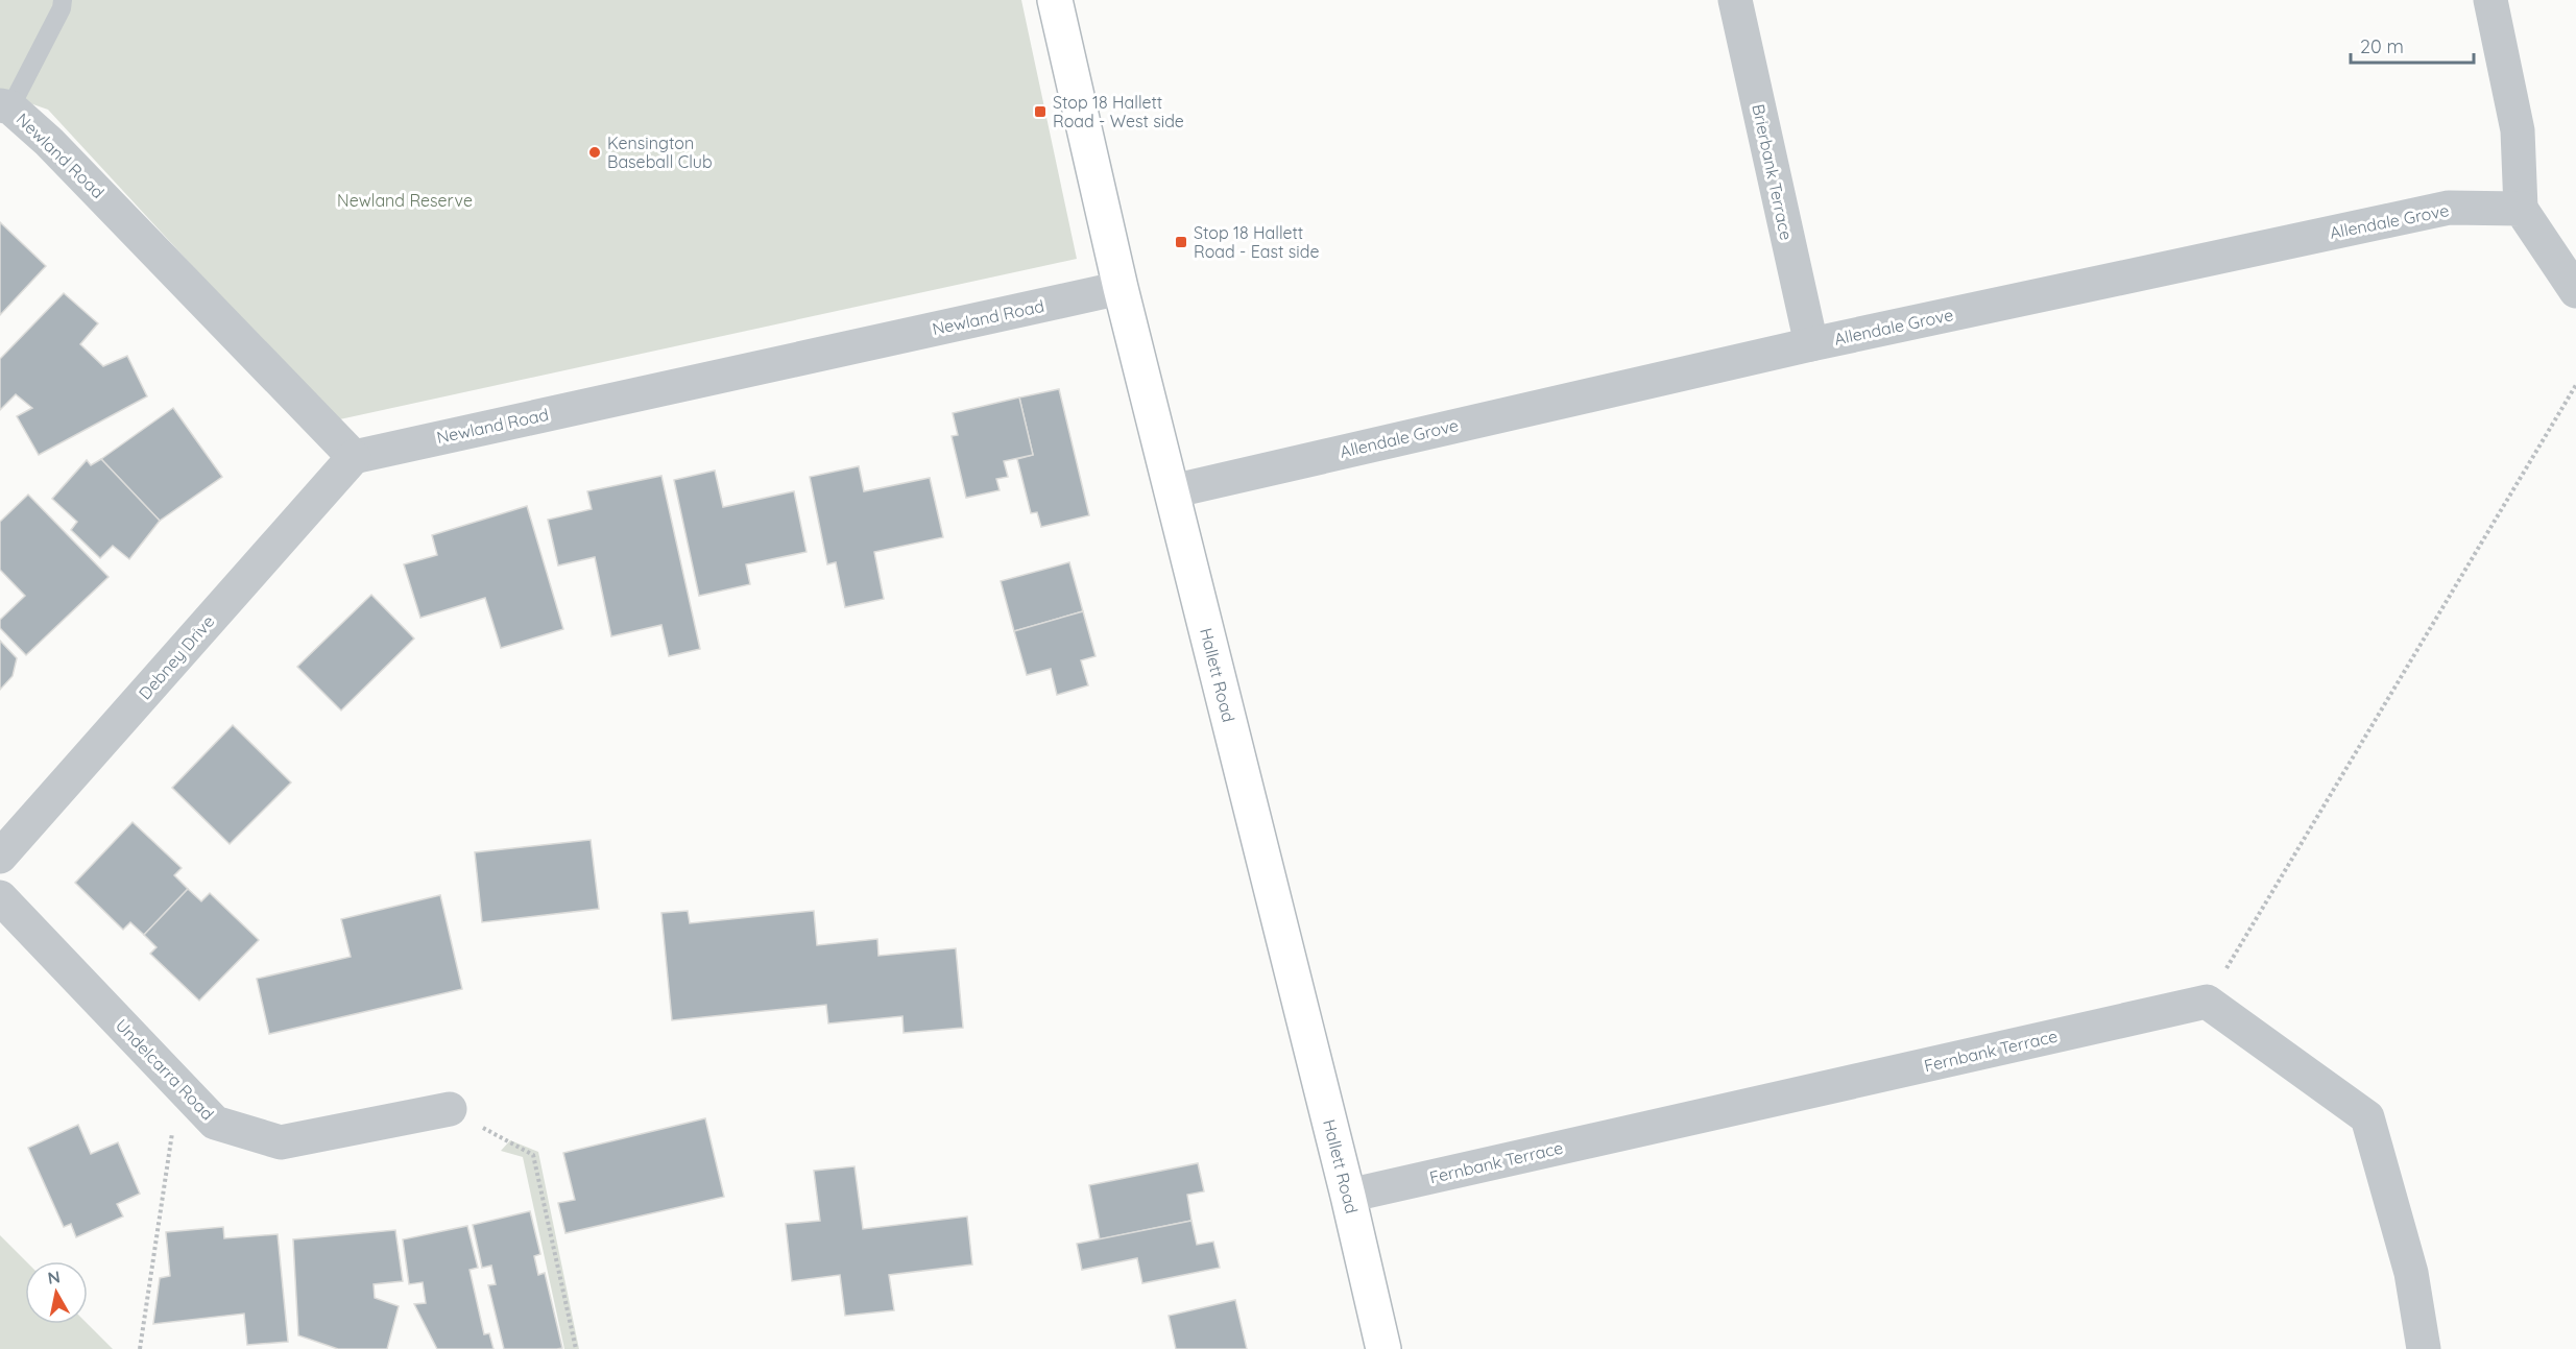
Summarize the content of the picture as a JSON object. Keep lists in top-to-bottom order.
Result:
{
  "streets": {
    "main road": ["Hallett Road"],
    "street": [
      "Newland Road",
      "Brierbank Terrace",
      "Allendale Grove",
      "Debney Drive",
      "Fernbank Terrace",
      "Undelcarra Road"
    ]
  },
  "crossings": [
    ["Newland Road", "Debney Drive"],
    ["Newland Road", "Hallett Road"],
    ["Brierbank Terrace", "Allendale Grove"],
    ["Allendale Grove", "Hallett Road"],
    ["Hallett Road", "Fernbank Terrace"]
  ],
  "parks": ["Newland Reserve"],
  "places": {
    "transit": ["Stop 18 Hallett Road - West side", "Stop 18 Hallett Road - East side"],
    "other": ["Kensington Baseball Club"]
  },
  "scale_bar": "20 m",
  "north": "top"
}
